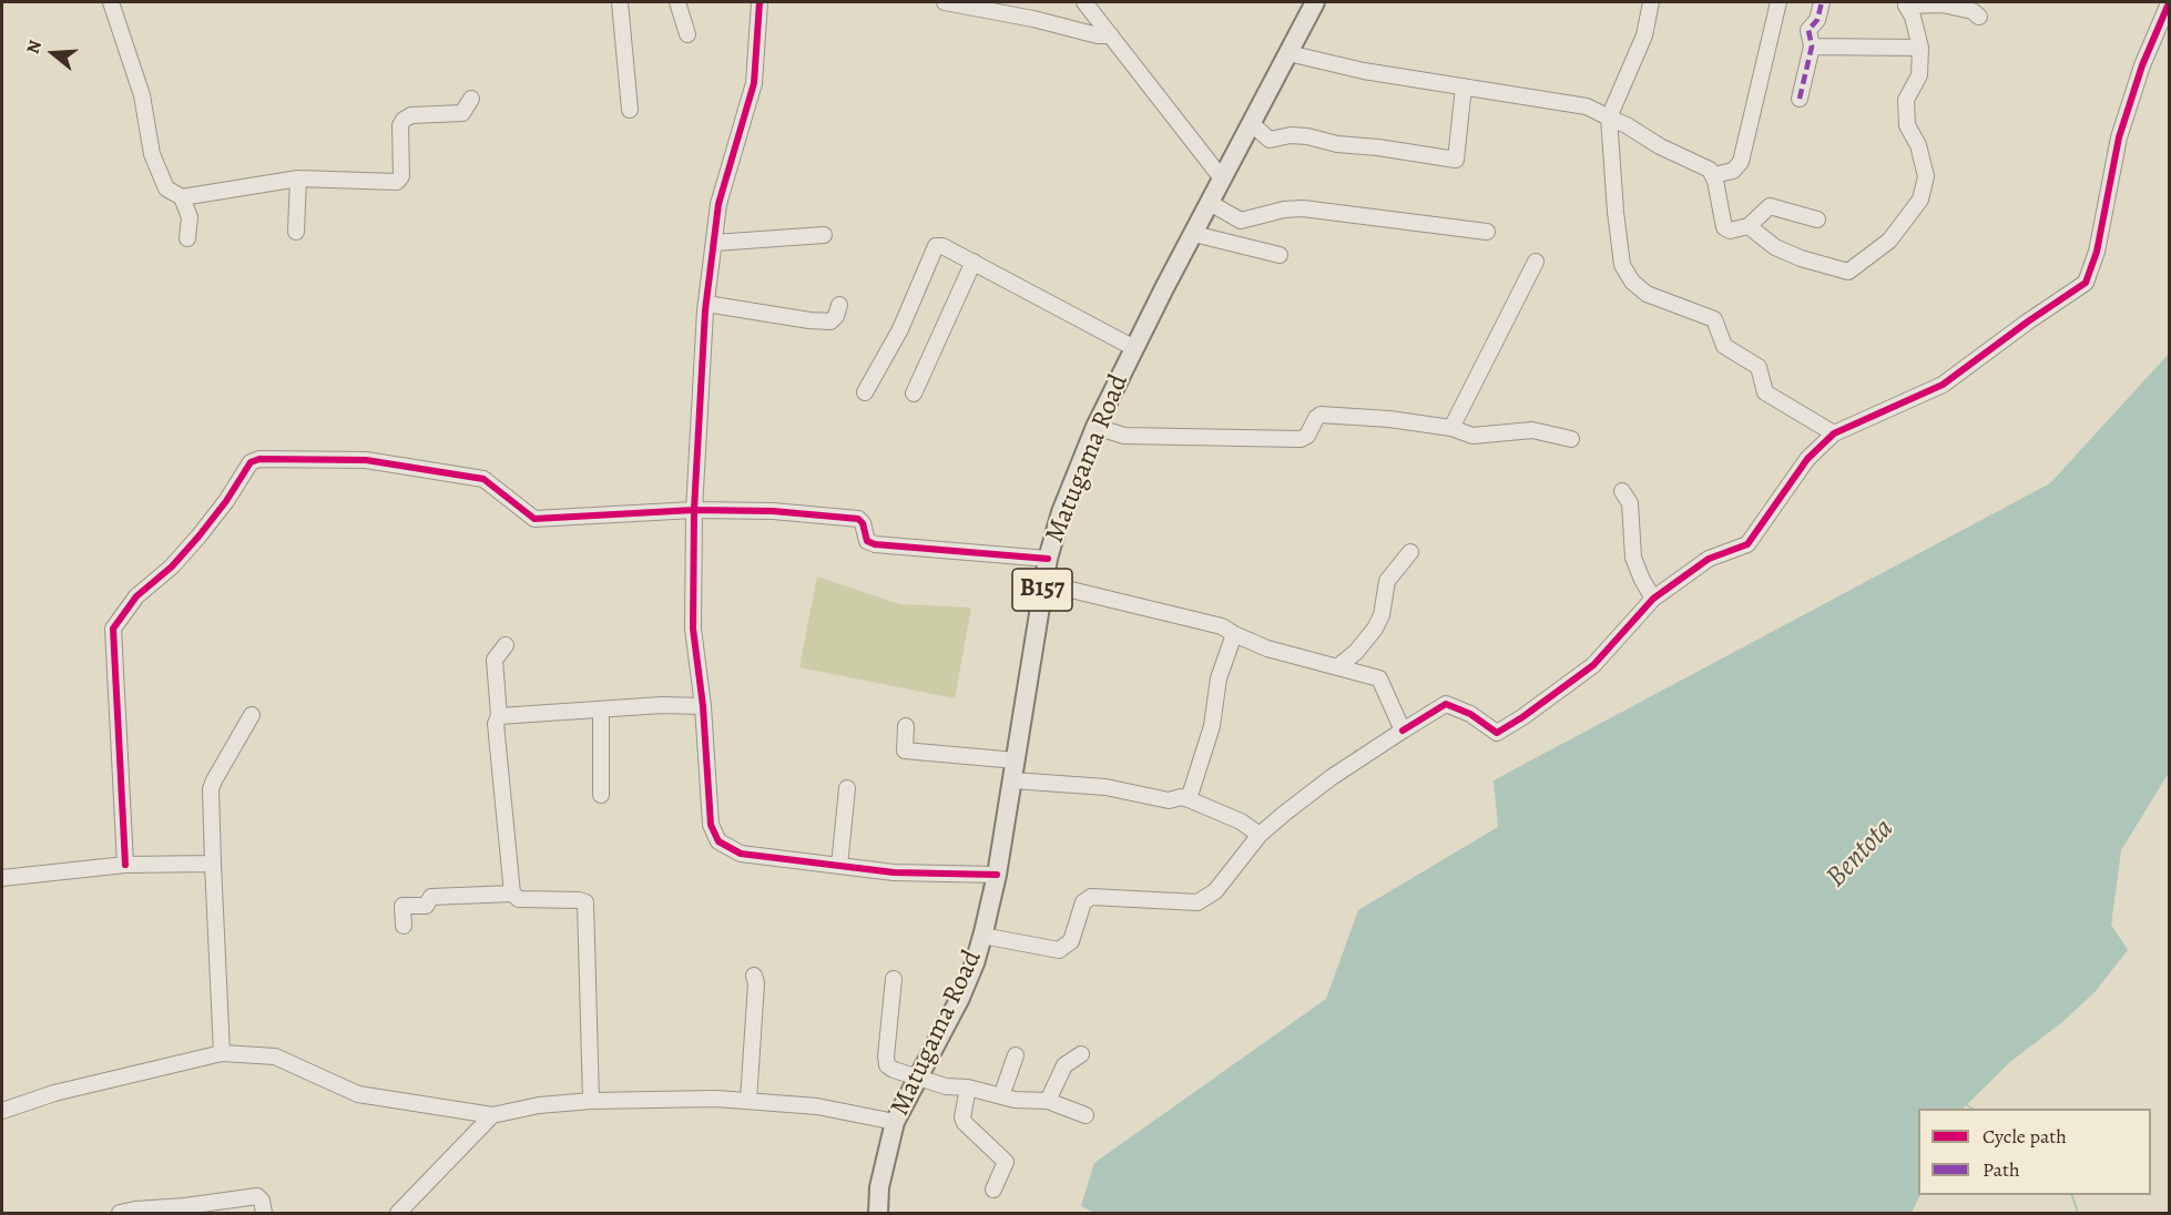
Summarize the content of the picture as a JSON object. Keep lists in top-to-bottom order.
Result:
{
  "streets": {
    "main road": ["Matugama Road", "B157"]
  },
  "water": ["Bentota"],
  "legend": ["Cycle path", "Path"],
  "north": "left"
}
